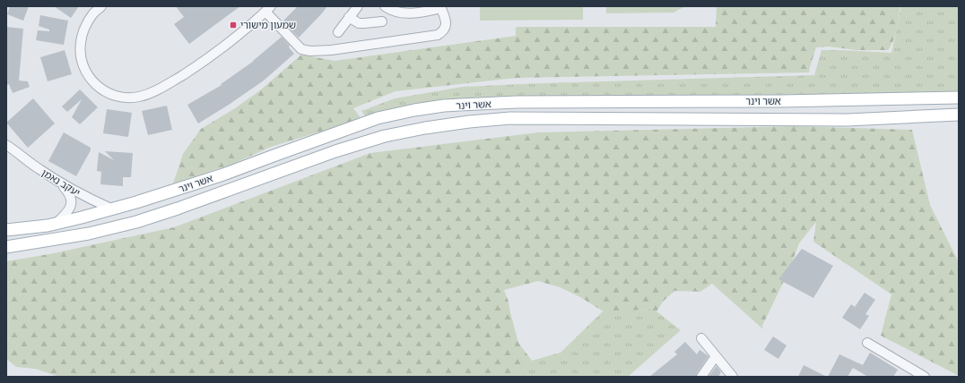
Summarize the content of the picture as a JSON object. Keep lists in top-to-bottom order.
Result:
{
  "streets": {
    "main road": ["אשר וינר"],
    "street": ["יעקב נאמן"]
  },
  "crossings": [
    ["אשר וינר", "יעקב נאמן"]
  ],
  "places": {
    "transit": ["שמעון מישורי"]
  }
}
